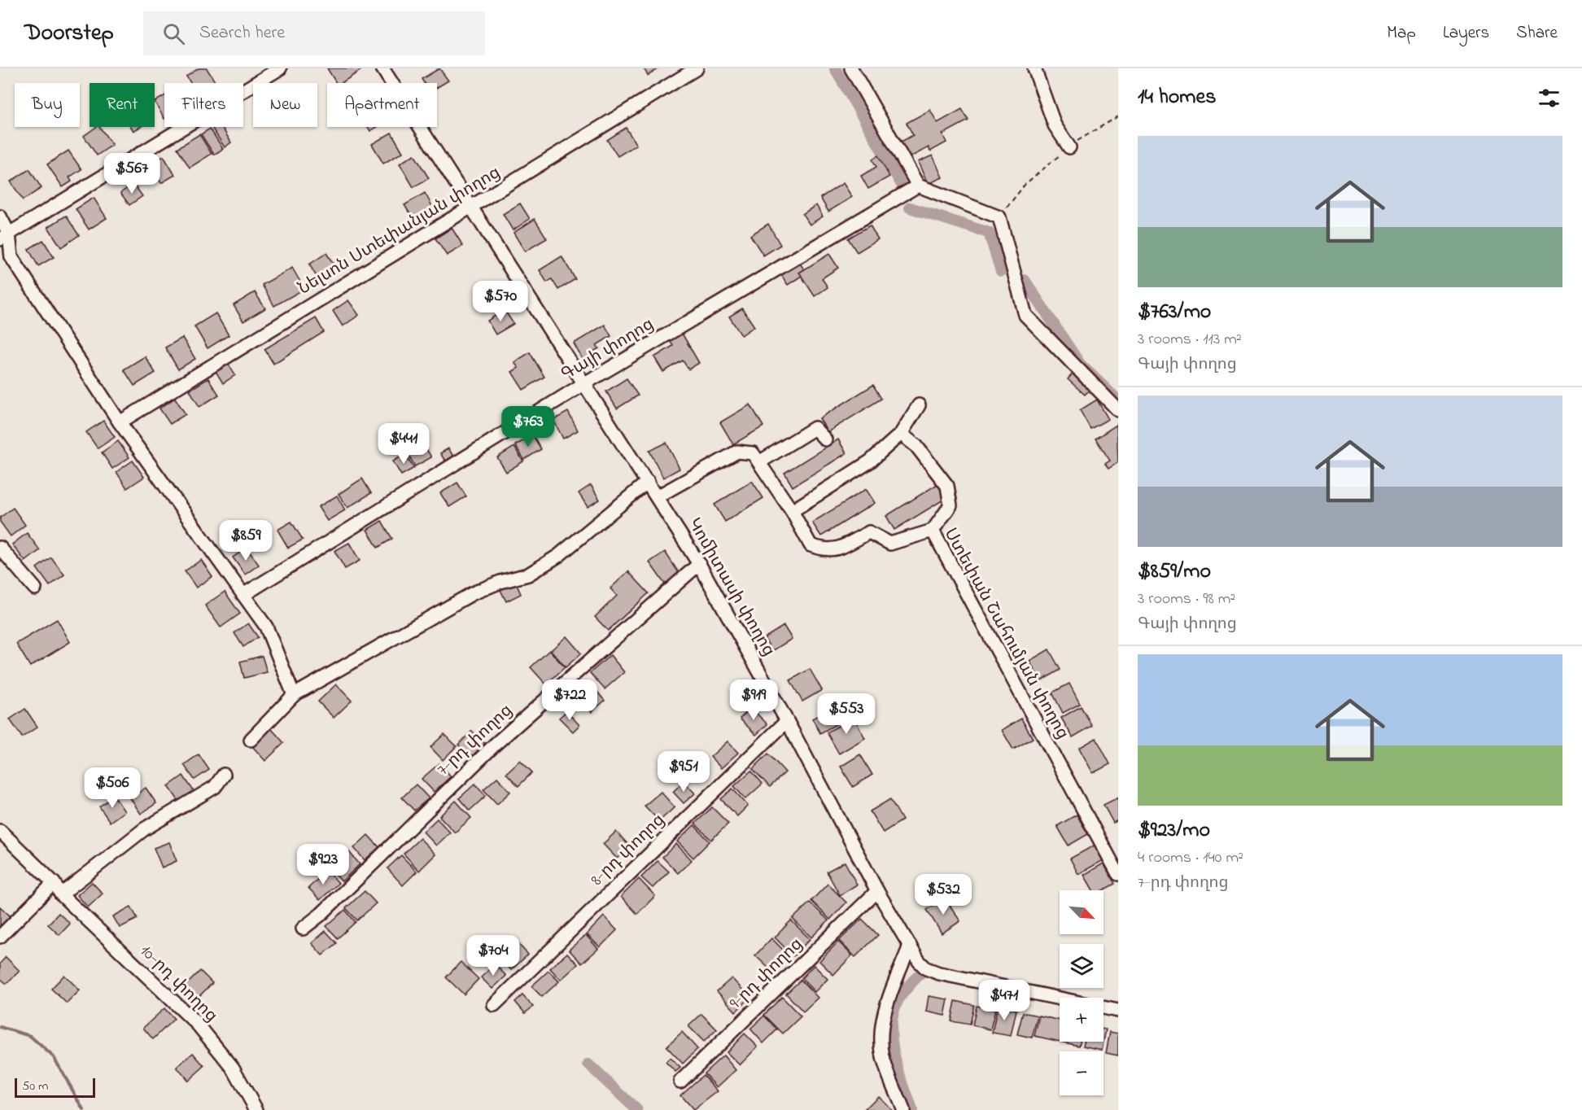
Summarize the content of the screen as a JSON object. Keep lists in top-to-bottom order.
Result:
{
  "streets": {
    "street": [
      "Նելսոն Ստեփանյան փողոց",
      "Գայի փողոց",
      "Կոմիտասի փողոց",
      "Ստեփան Շահումյան փողոց",
      "7-րդ փողոց",
      "8-րդ փողոց",
      "9-րդ փողոց",
      "10-րդ փողոց"
    ]
  },
  "crossings": [
    ["Նելսոն Ստեփանյան փողոց", "Կոմիտասի փողոց"],
    ["Գայի փողոց", "Կոմիտասի փողոց"],
    ["Կոմիտասի փողոց", "7-րդ փողոց"],
    ["Կոմիտասի փողոց", "8-րդ փողոց"],
    ["Կոմիտասի փողոց", "9-րդ փողոց"]
  ],
  "scale_bar": "50 m",
  "north": "bottom right",
  "page": {
    "header": "Doorstep",
    "search": "Search here",
    "nav": ["Map", "Layers", "Share"],
    "heading": "14 homes",
    "chip": [
      "Buy",
      "Rent",
      "Filters",
      "New",
      "Apartment"
    ],
    "list": [
      {
        "name": "$763/mo",
        "note": "3 rooms · 113 m² · Գայի փողոց"
      },
      {
        "name": "$859/mo",
        "note": "3 rooms · 98 m² · Գայի փողոց"
      },
      {
        "name": "$923/mo",
        "note": "4 rooms · 140 m² · 7-րդ փողոց"
      }
    ],
    "price": [
      "$567",
      "$570",
      "$763",
      "$441",
      "$859",
      "$722",
      "$919",
      "$553",
      "$951",
      "$506",
      "$923",
      "$532",
      "$704",
      "$471"
    ],
    "map_buttons": ["+", "−"],
    "scale": "50 m"
  }
}
